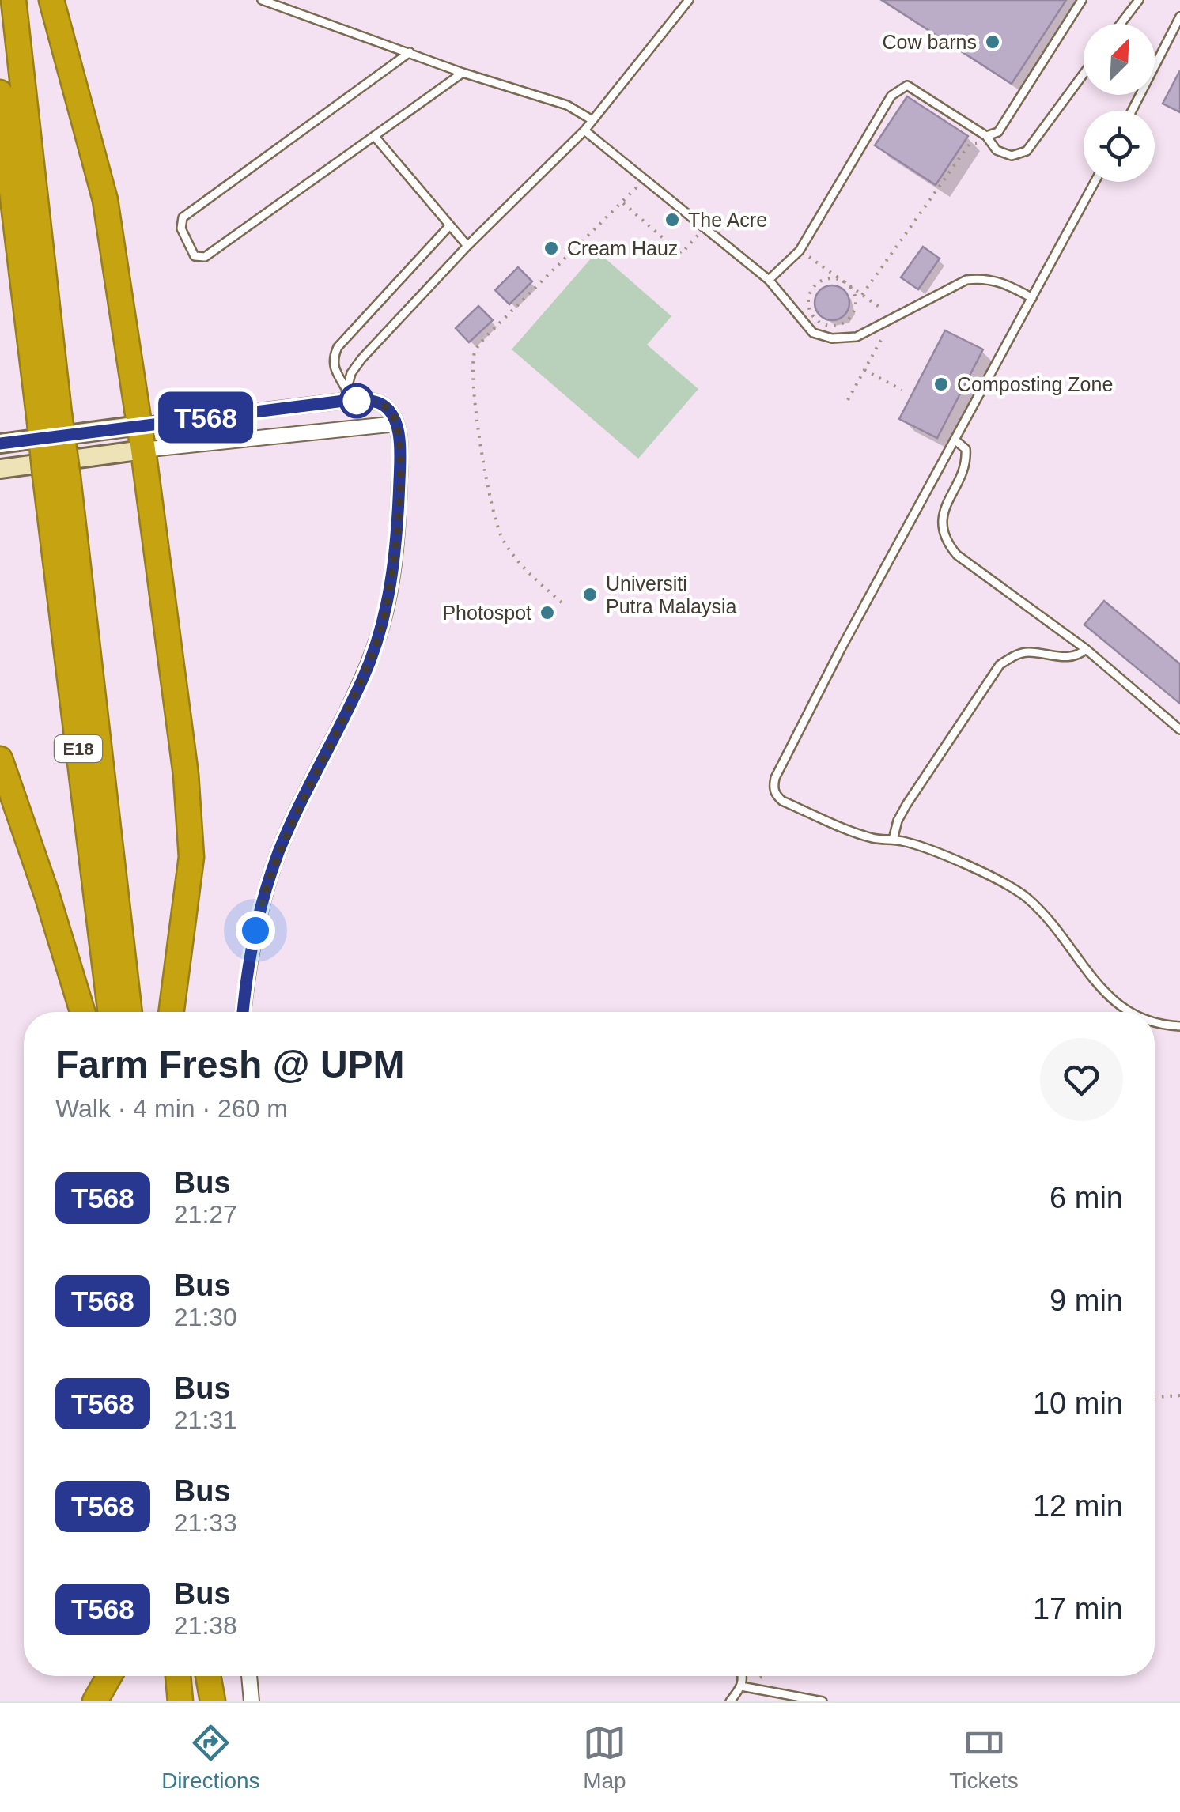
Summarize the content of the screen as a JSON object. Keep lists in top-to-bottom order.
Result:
{
  "streets": {
    "highway": ["E18"]
  },
  "places": [
    "Cow barns",
    "The Acre",
    "Cream Hauz",
    "Composting Zone",
    "Universiti Putra Malaysia",
    "Photospot"
  ],
  "lines": ["bus line T568"],
  "north": "top right",
  "page": {
    "on_map": "T568",
    "heading": ["Farm Fresh @ UPM", "Walk · 4 min · 260 m"],
    "list": [
      {
        "mark": "T568",
        "name": "Bus",
        "note": "21:27",
        "value": "6 min"
      },
      {
        "mark": "T568",
        "name": "Bus",
        "note": "21:30",
        "value": "9 min"
      },
      {
        "mark": "T568",
        "name": "Bus",
        "note": "21:31",
        "value": "10 min"
      },
      {
        "mark": "T568",
        "name": "Bus",
        "note": "21:33",
        "value": "12 min"
      },
      {
        "mark": "T568",
        "name": "Bus",
        "note": "21:38",
        "value": "17 min"
      }
    ],
    "tabs": ["Directions", "Map", "Tickets"]
  }
}
